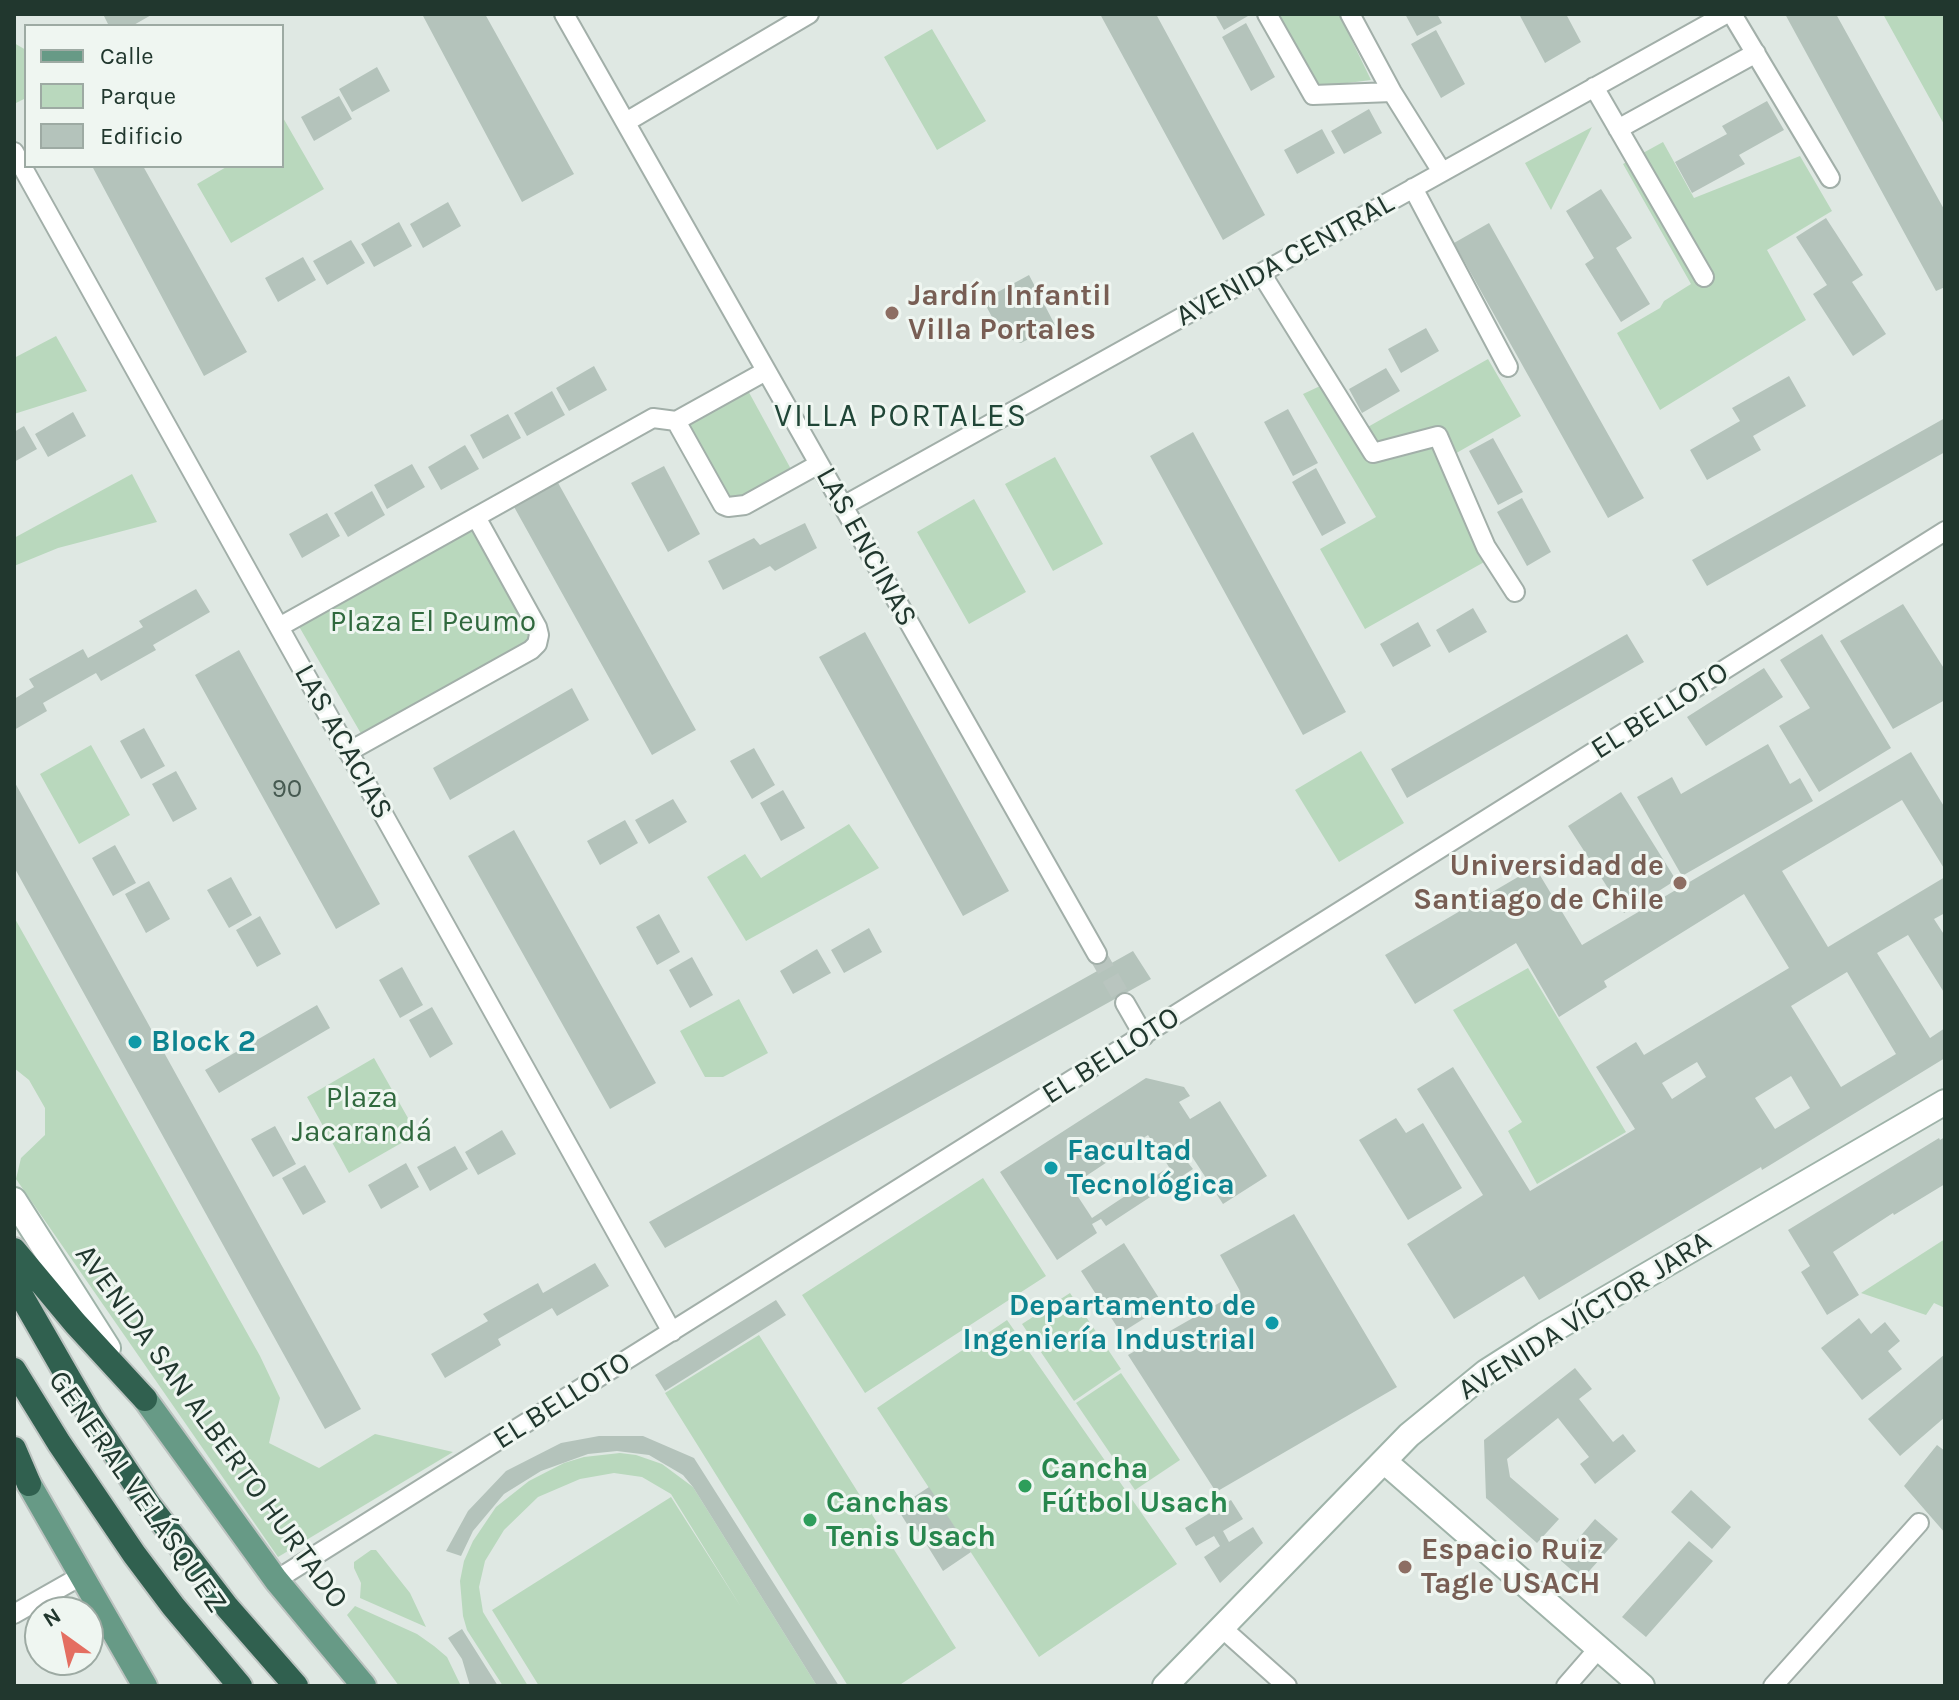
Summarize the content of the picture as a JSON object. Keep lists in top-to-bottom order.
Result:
{
  "streets": {
    "highway": ["GENERAL VELÁSQUEZ"],
    "main road": ["AVENIDA VÍCTOR JARA", "AVENIDA SAN ALBERTO HURTADO"],
    "street": [
      "AVENIDA CENTRAL",
      "LAS ENCINAS",
      "EL BELLOTO",
      "LAS ACACIAS"
    ]
  },
  "crossings": [
    ["AVENIDA CENTRAL", "LAS ENCINAS"],
    ["EL BELLOTO", "LAS ACACIAS"],
    ["EL BELLOTO", "AVENIDA SAN ALBERTO HURTADO"]
  ],
  "districts": ["VILLA PORTALES"],
  "parks": ["Plaza El Peumo", "Plaza Jacarandá"],
  "places": [
    "Jardín Infantil Villa Portales",
    "Universidad de Santiago de Chile",
    "Block 2",
    "Facultad Tecnológica",
    "Departamento de Ingeniería Industrial",
    "Cancha Fútbol Usach",
    "Canchas Tenis Usach",
    "Espacio Ruiz Tagle USACH"
  ],
  "house_numbers": ["90"],
  "legend": ["Calle", "Parque", "Edificio"],
  "north": "top left"
}
